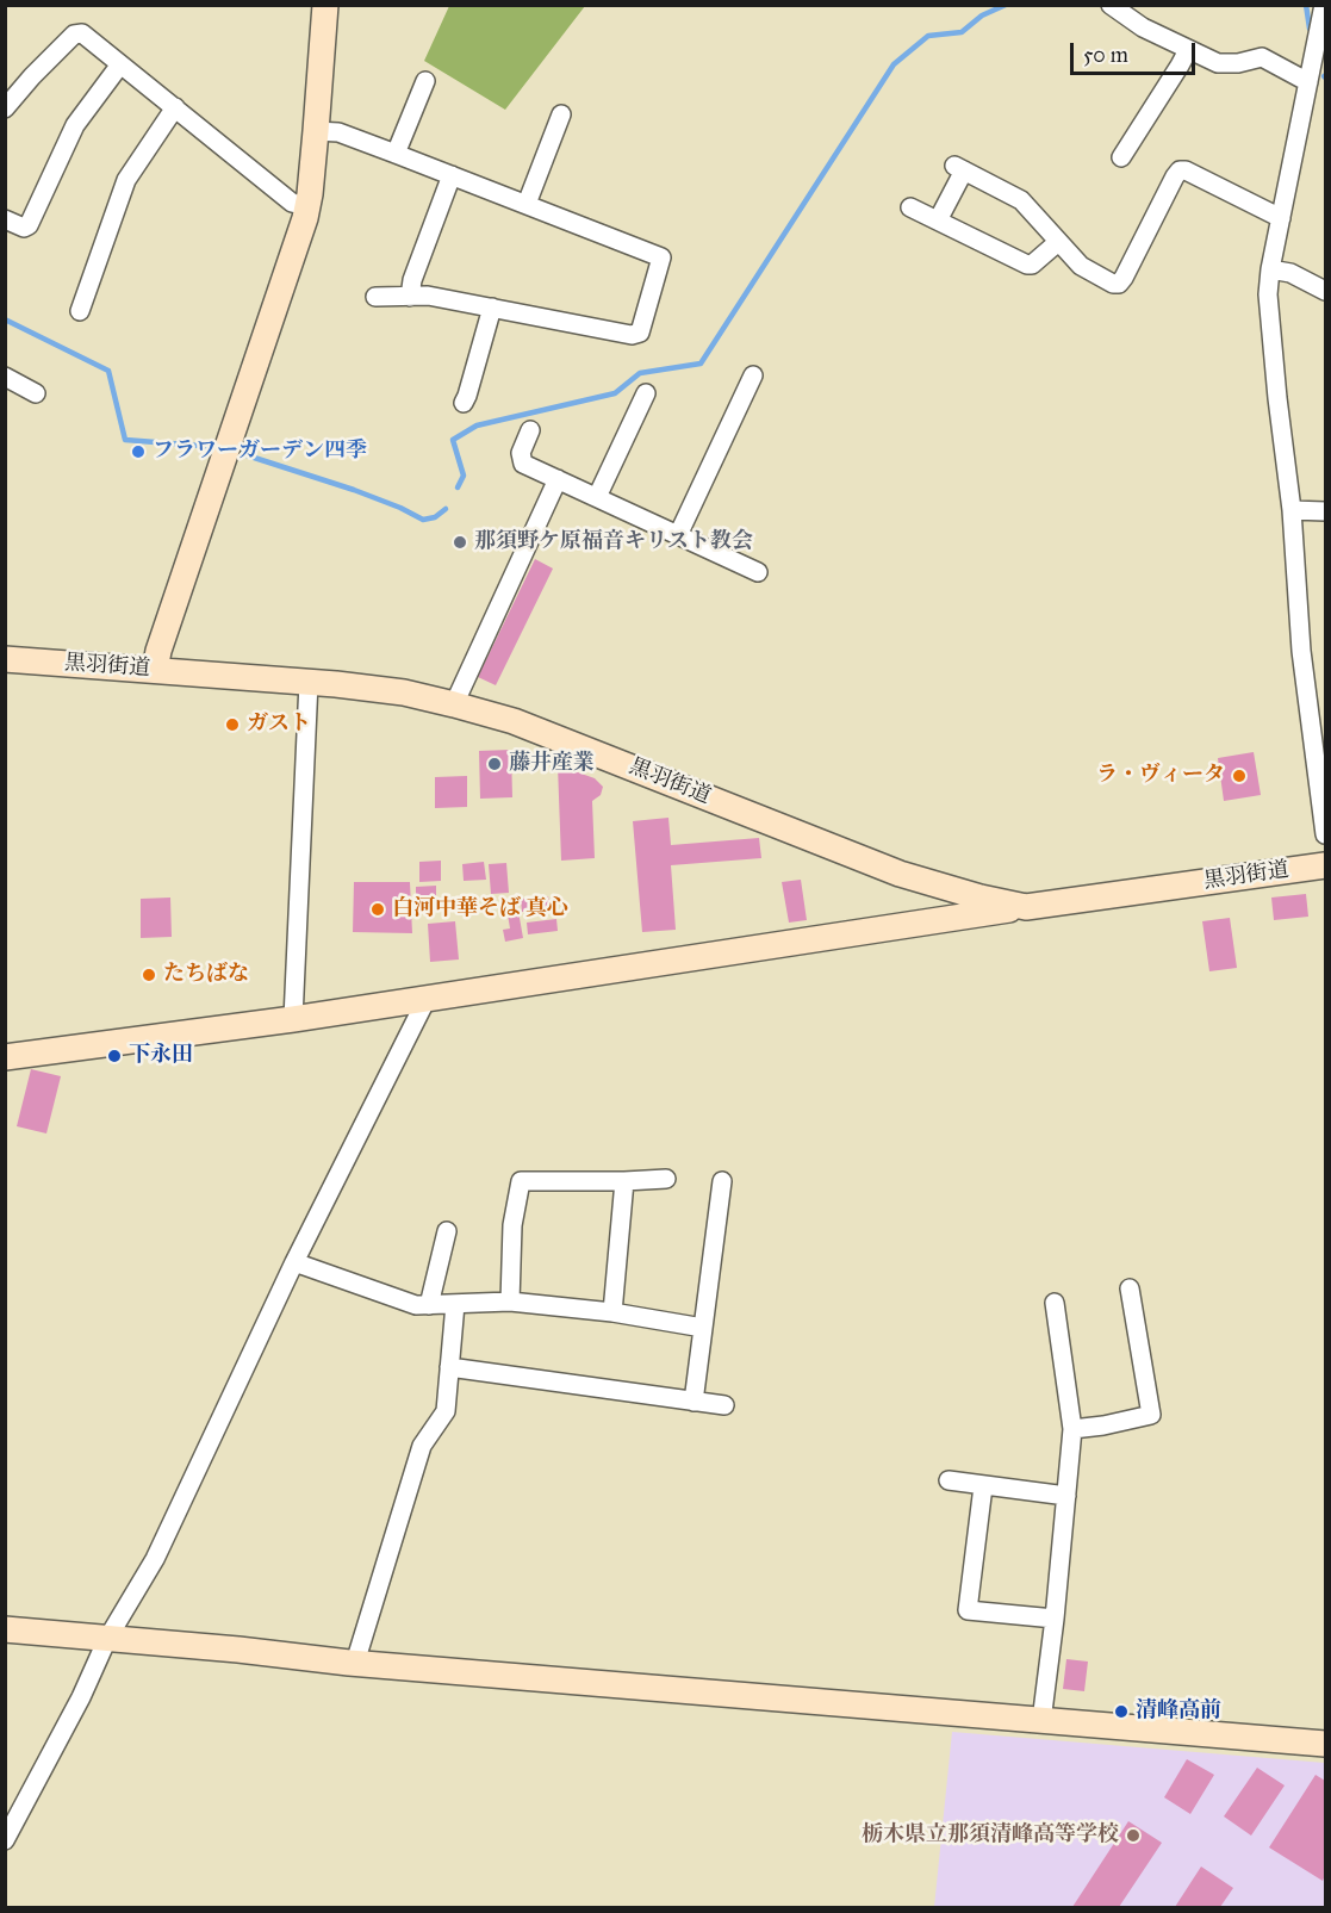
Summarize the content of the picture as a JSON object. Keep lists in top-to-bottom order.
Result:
{
  "streets": {
    "street": ["黒羽街道"]
  },
  "places": [
    "フラワーガーデン四季",
    "那須野ケ原福音キリスト教会",
    "ガスト",
    "藤井産業",
    "ラ・ヴィータ",
    "白河中華そば 真心",
    "たちばな",
    "下永田",
    "清峰高前",
    "栃木県立那須清峰高等学校"
  ],
  "scale_bar": "50 m"
}
